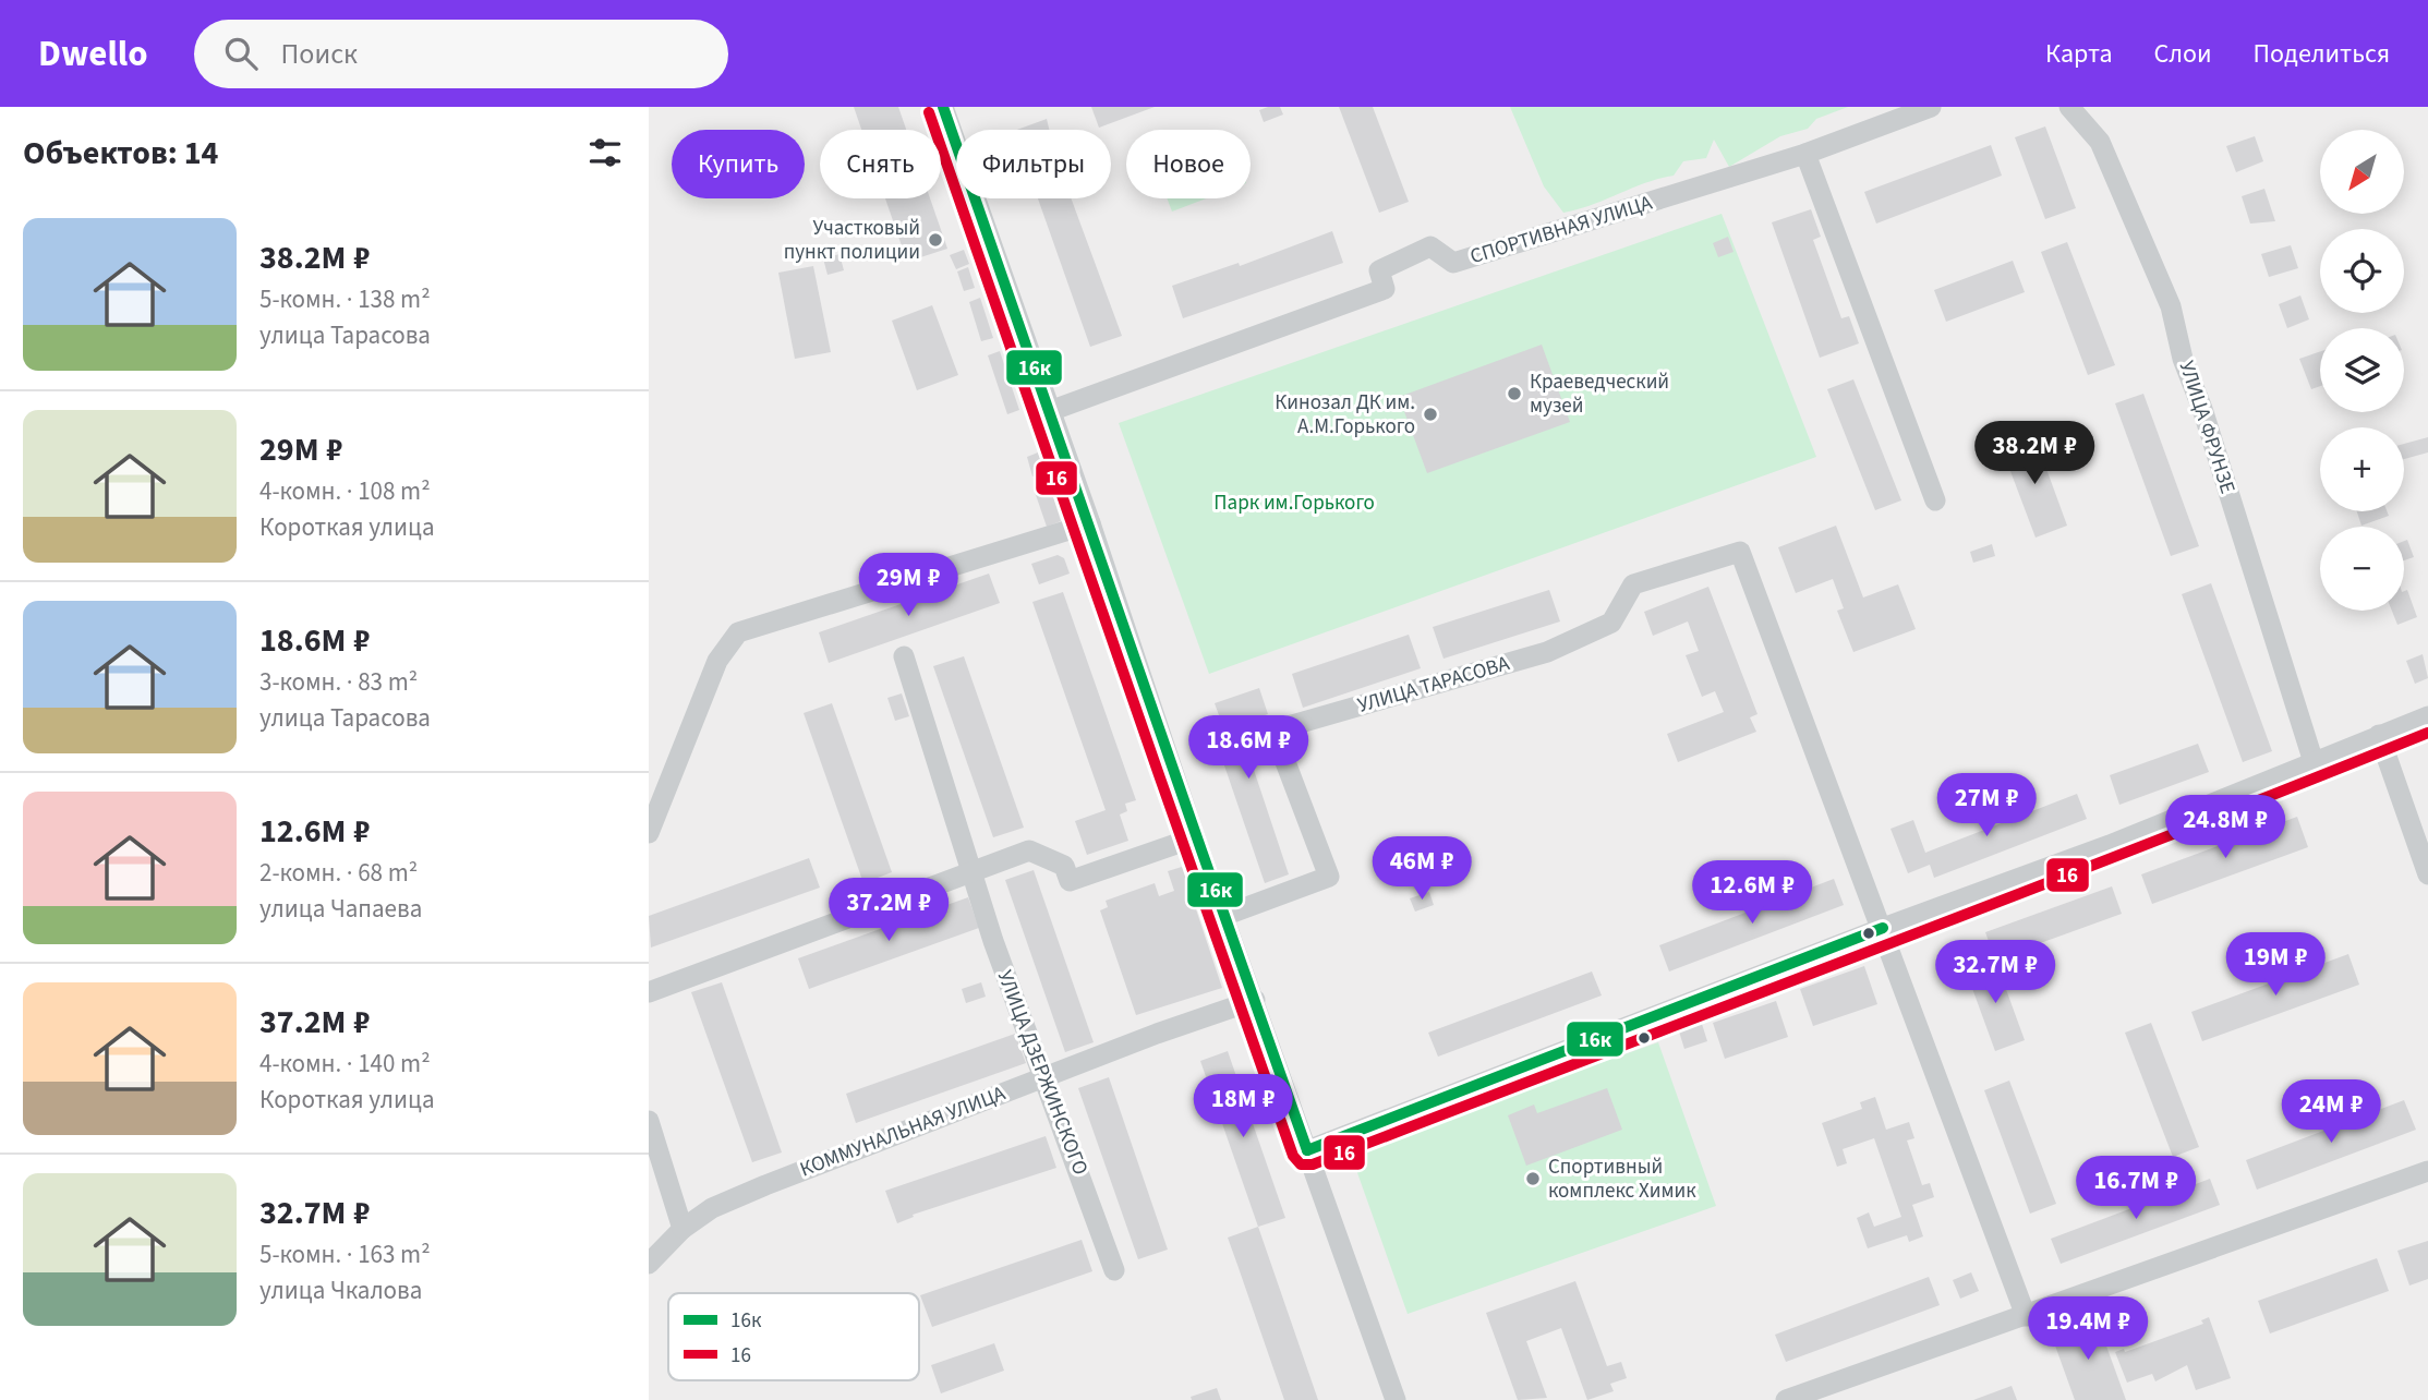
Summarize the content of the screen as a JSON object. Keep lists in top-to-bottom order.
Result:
{
  "streets": {
    "street": [
      "СПОРТИВНАЯ УЛИЦА",
      "УЛИЦА ФРУНЗЕ",
      "УЛИЦА ТАРАСОВА",
      "УЛИЦА ДЗЕРЖИНСКОГО",
      "КОММУНАЛЬНАЯ УЛИЦА"
    ]
  },
  "crossings": [
    ["УЛИЦА ДЗЕРЖИНСКОГО", "КОММУНАЛЬНАЯ УЛИЦА"]
  ],
  "parks": ["Парк им.Горького"],
  "places": [
    "Участковый пункт полиции",
    "Краеведческий музей",
    "Кинозал ДК им. А.М.Горького",
    "Спортивный комплекс Химик"
  ],
  "lines": ["transit line 16к", "transit line 16"],
  "legend": ["16к", "16"],
  "north": "bottom left",
  "page": {
    "header": "Dwello",
    "search": "Поиск",
    "nav": ["Карта", "Слои", "Поделиться"],
    "heading": "Объектов: 14",
    "map_buttons": ["+", "−"],
    "chip": [
      "Купить",
      "Снять",
      "Фильтры",
      "Новое"
    ],
    "list": [
      {
        "name": "38.2M ₽",
        "note": "5-комн. · 138 m² · улица Тарасова"
      },
      {
        "name": "29M ₽",
        "note": "4-комн. · 108 m² · Короткая улица"
      },
      {
        "name": "18.6M ₽",
        "note": "3-комн. · 83 m² · улица Тарасова"
      },
      {
        "name": "12.6M ₽",
        "note": "2-комн. · 68 m² · улица Чапаева"
      },
      {
        "name": "37.2M ₽",
        "note": "4-комн. · 140 m² · Короткая улица"
      },
      {
        "name": "32.7M ₽",
        "note": "5-комн. · 163 m² · улица Чкалова"
      }
    ],
    "price": [
      "38.2M ₽",
      "29M ₽",
      "18.6M ₽",
      "27M ₽",
      "24.8M ₽",
      "46M ₽",
      "12.6M ₽",
      "37.2M ₽",
      "19M ₽",
      "32.7M ₽",
      "18M ₽",
      "24M ₽",
      "16.7M ₽",
      "19.4M ₽"
    ]
  }
}
